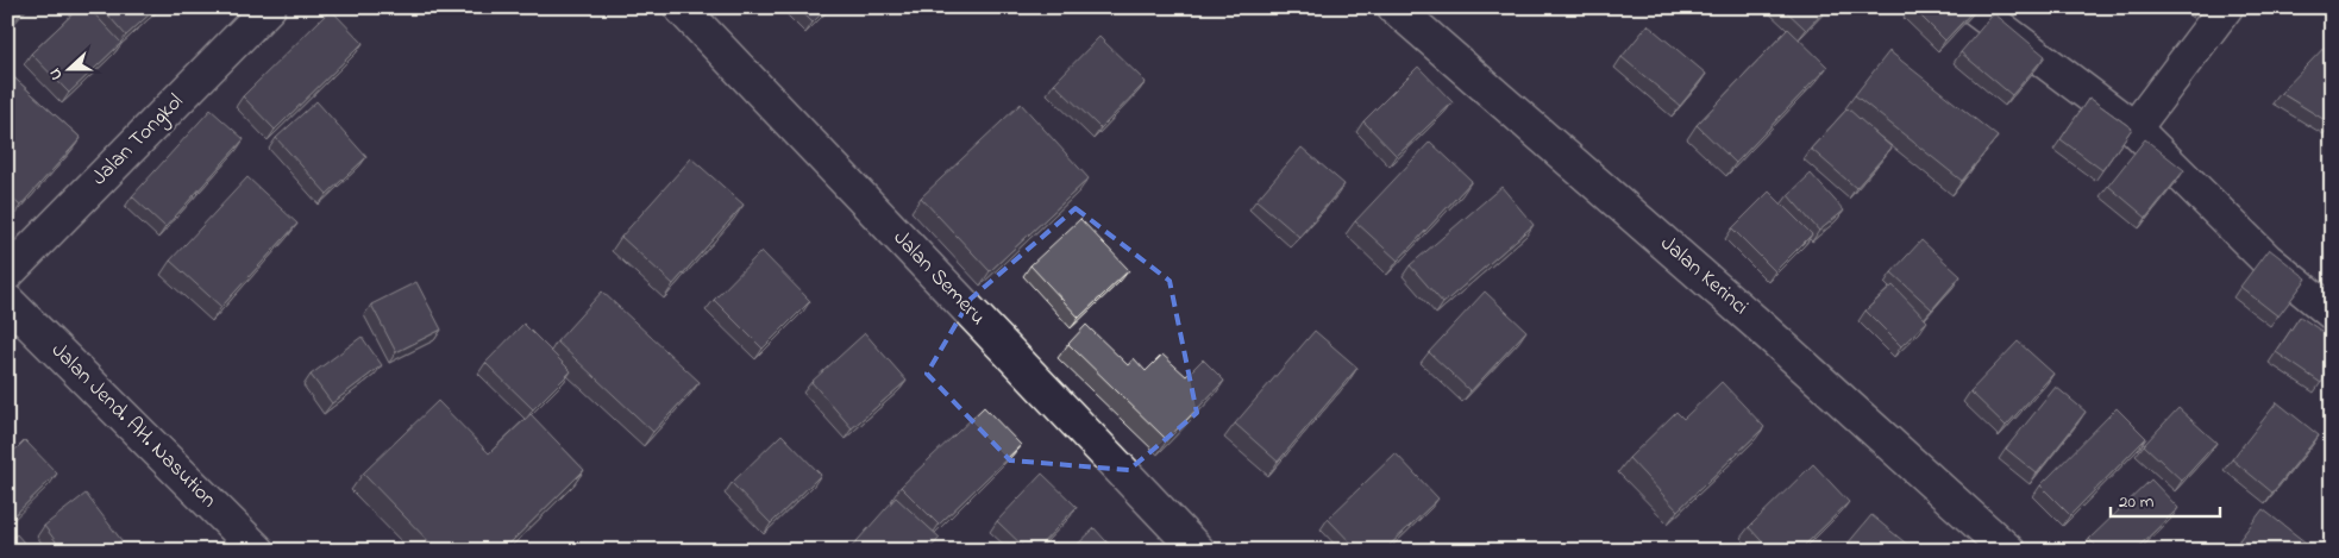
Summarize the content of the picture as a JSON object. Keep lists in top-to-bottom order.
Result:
{
  "streets": {
    "main road": [
      "Jalan Tongkol",
      "Jalan Kerinci",
      "Jalan Semeru",
      "Jalan Jend. AH. Nasution"
    ]
  },
  "scale_bar": "20 m",
  "north": "left"
}
